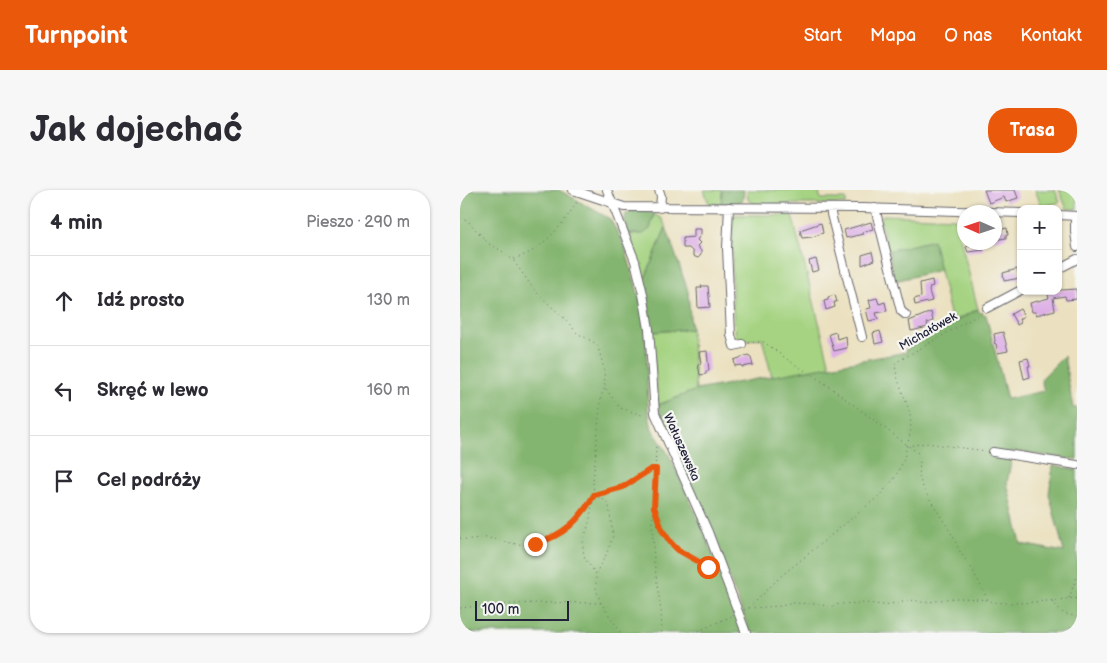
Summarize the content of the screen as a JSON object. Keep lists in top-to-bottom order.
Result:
{
  "streets": {
    "street": ["Wałuszewska"],
    "path": ["Michałówek"]
  },
  "scale_bar": "100 m",
  "north": "left",
  "page": {
    "header": "Turnpoint",
    "nav": [
      "Start",
      "Mapa",
      "O nas",
      "Kontakt"
    ],
    "buttons": "Trasa",
    "title": "Jak dojechać",
    "heading": ["4 min", "Pieszo · 290 m"],
    "map_buttons": ["+", "−"],
    "list": [
      ["Idź prosto", "130 m"],
      ["Skręć w lewo", "160 m"],
      "Cel podróży"
    ],
    "scale": "100 m"
  }
}
